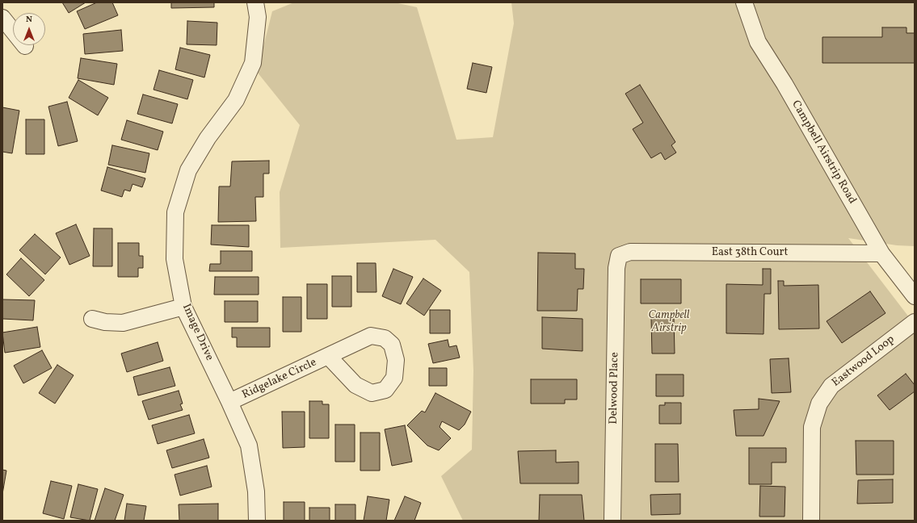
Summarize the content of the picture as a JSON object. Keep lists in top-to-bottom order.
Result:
{
  "streets": {
    "street": [
      "Campbell Airstrip Road",
      "East 38th Court",
      "Image Drive",
      "Eastwood Loop",
      "Ridgelake Circle",
      "Delwood Place"
    ]
  },
  "crossings": [
    ["Campbell Airstrip Road", "East 38th Court"],
    ["East 38th Court", "Delwood Place"],
    ["Image Drive", "Ridgelake Circle"]
  ],
  "parks": ["Campbell Airstrip"],
  "north": "top"
}
